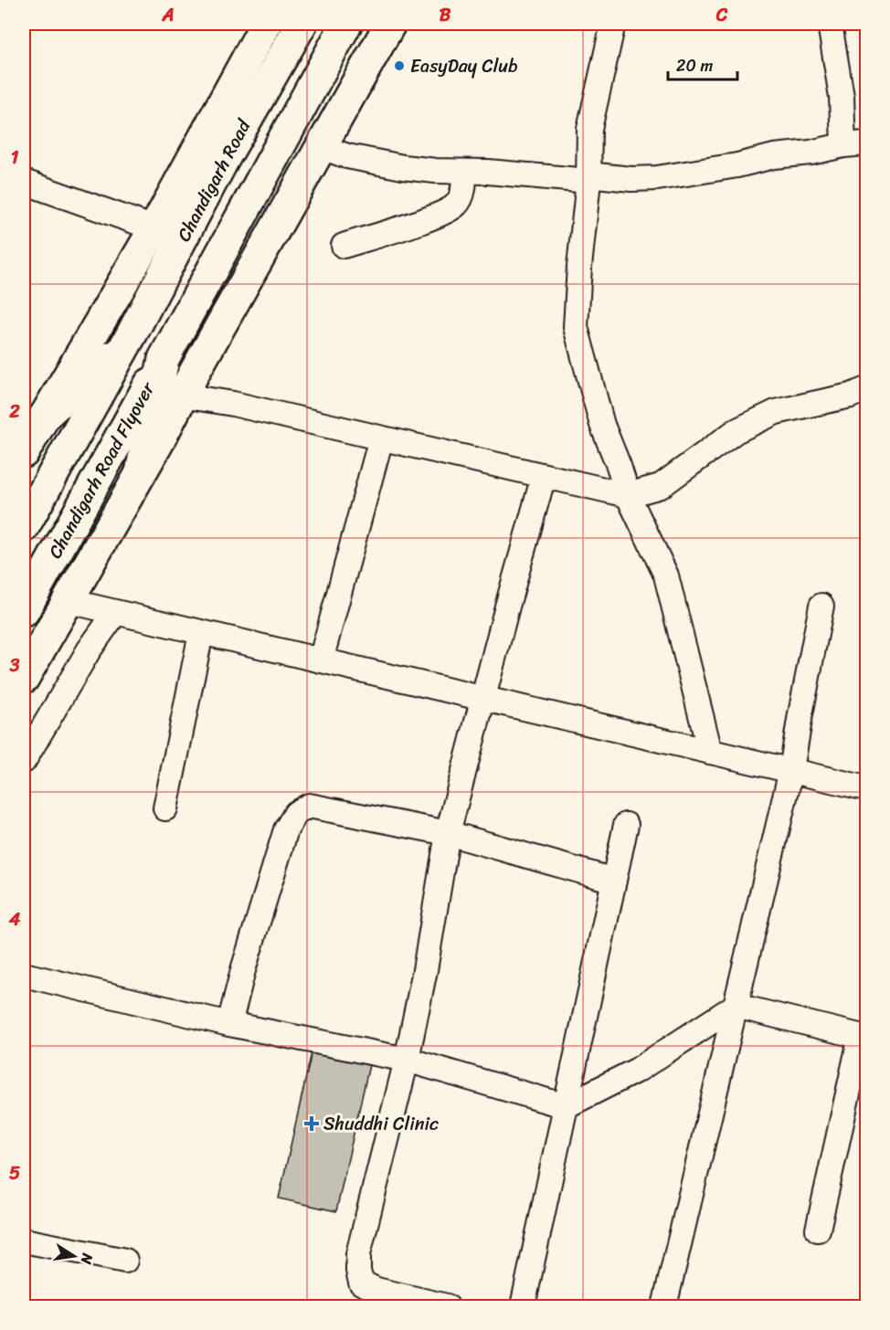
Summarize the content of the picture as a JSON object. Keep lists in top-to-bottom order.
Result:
{
  "streets": {
    "main road": ["Chandigarh Road", "Chandigarh Road Flyover"]
  },
  "places": {
    "other": ["EasyDay Club"],
    "health": ["Shuddhi Clinic"]
  },
  "scale_bar": "20 m",
  "north": "right",
  "grid": {
    "columns": ["A", "B", "C"],
    "rows": [
      "1",
      "2",
      "3",
      "4",
      "5"
    ]
  }
}
